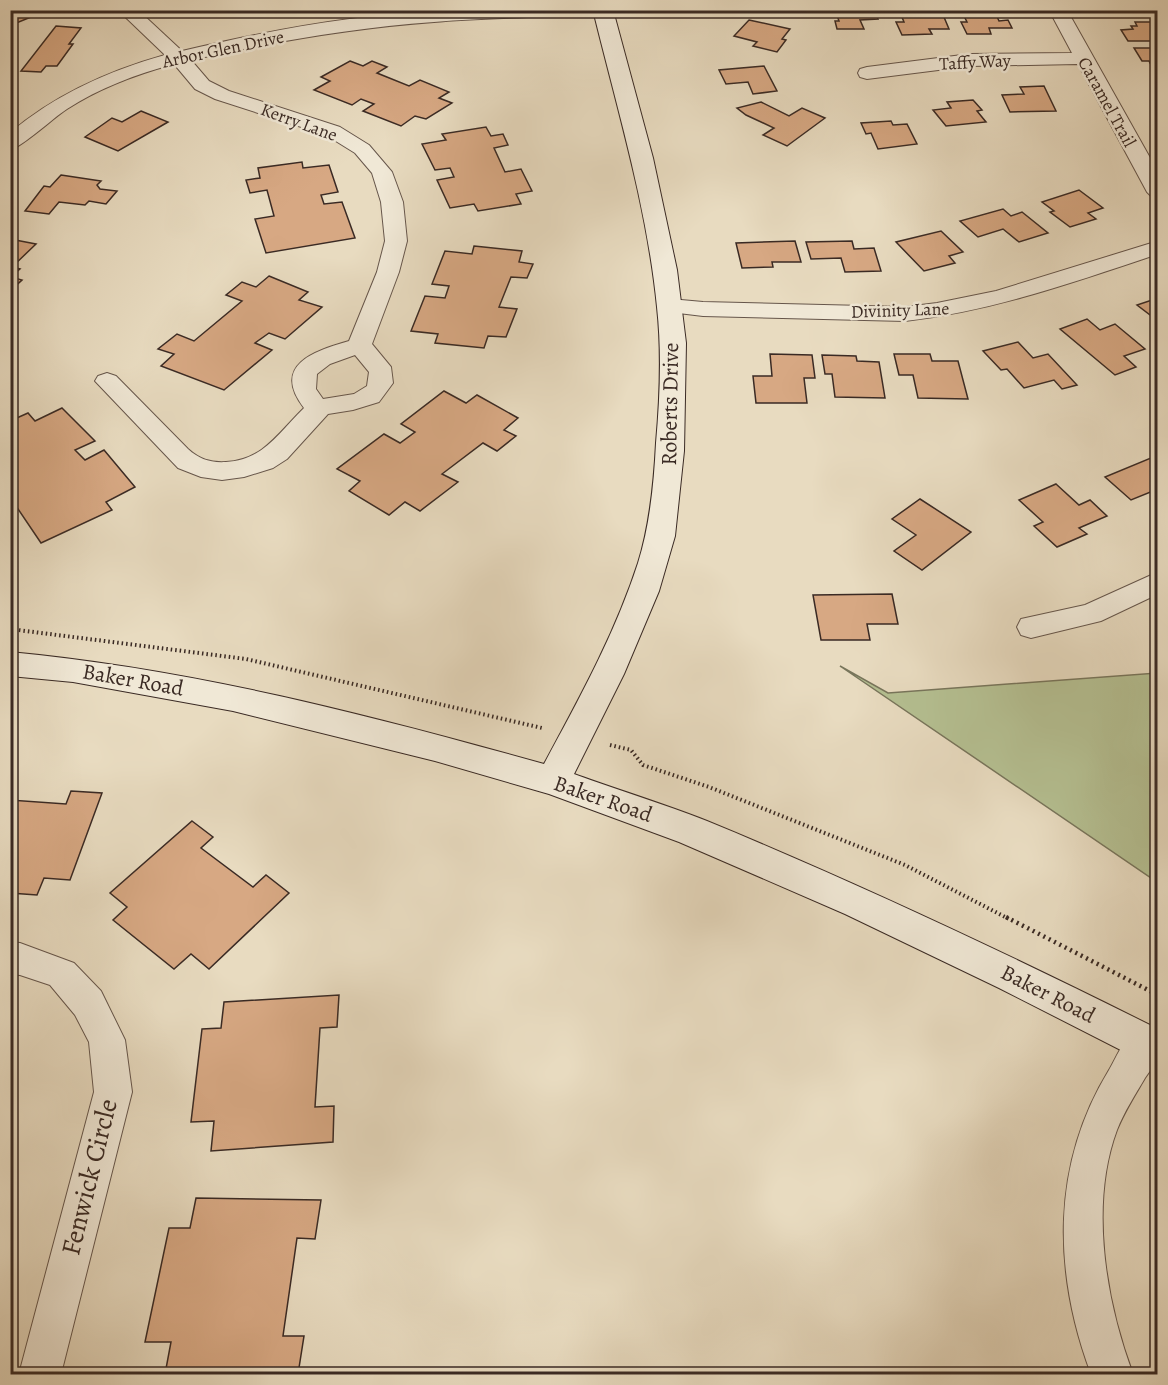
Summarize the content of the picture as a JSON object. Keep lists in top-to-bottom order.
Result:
{
  "streets": {
    "street": [
      "Arbor Glen Drive",
      "Taffy Way",
      "Caramel Trail",
      "Kerry Lane",
      "Divinity Lane",
      "Roberts Drive",
      "Baker Road",
      "Fenwick Circle"
    ]
  },
  "crossings": [
    ["Arbor Glen Drive", "Kerry Lane"],
    ["Taffy Way", "Caramel Trail"],
    ["Divinity Lane", "Roberts Drive"],
    ["Roberts Drive", "Baker Road"]
  ]
}
